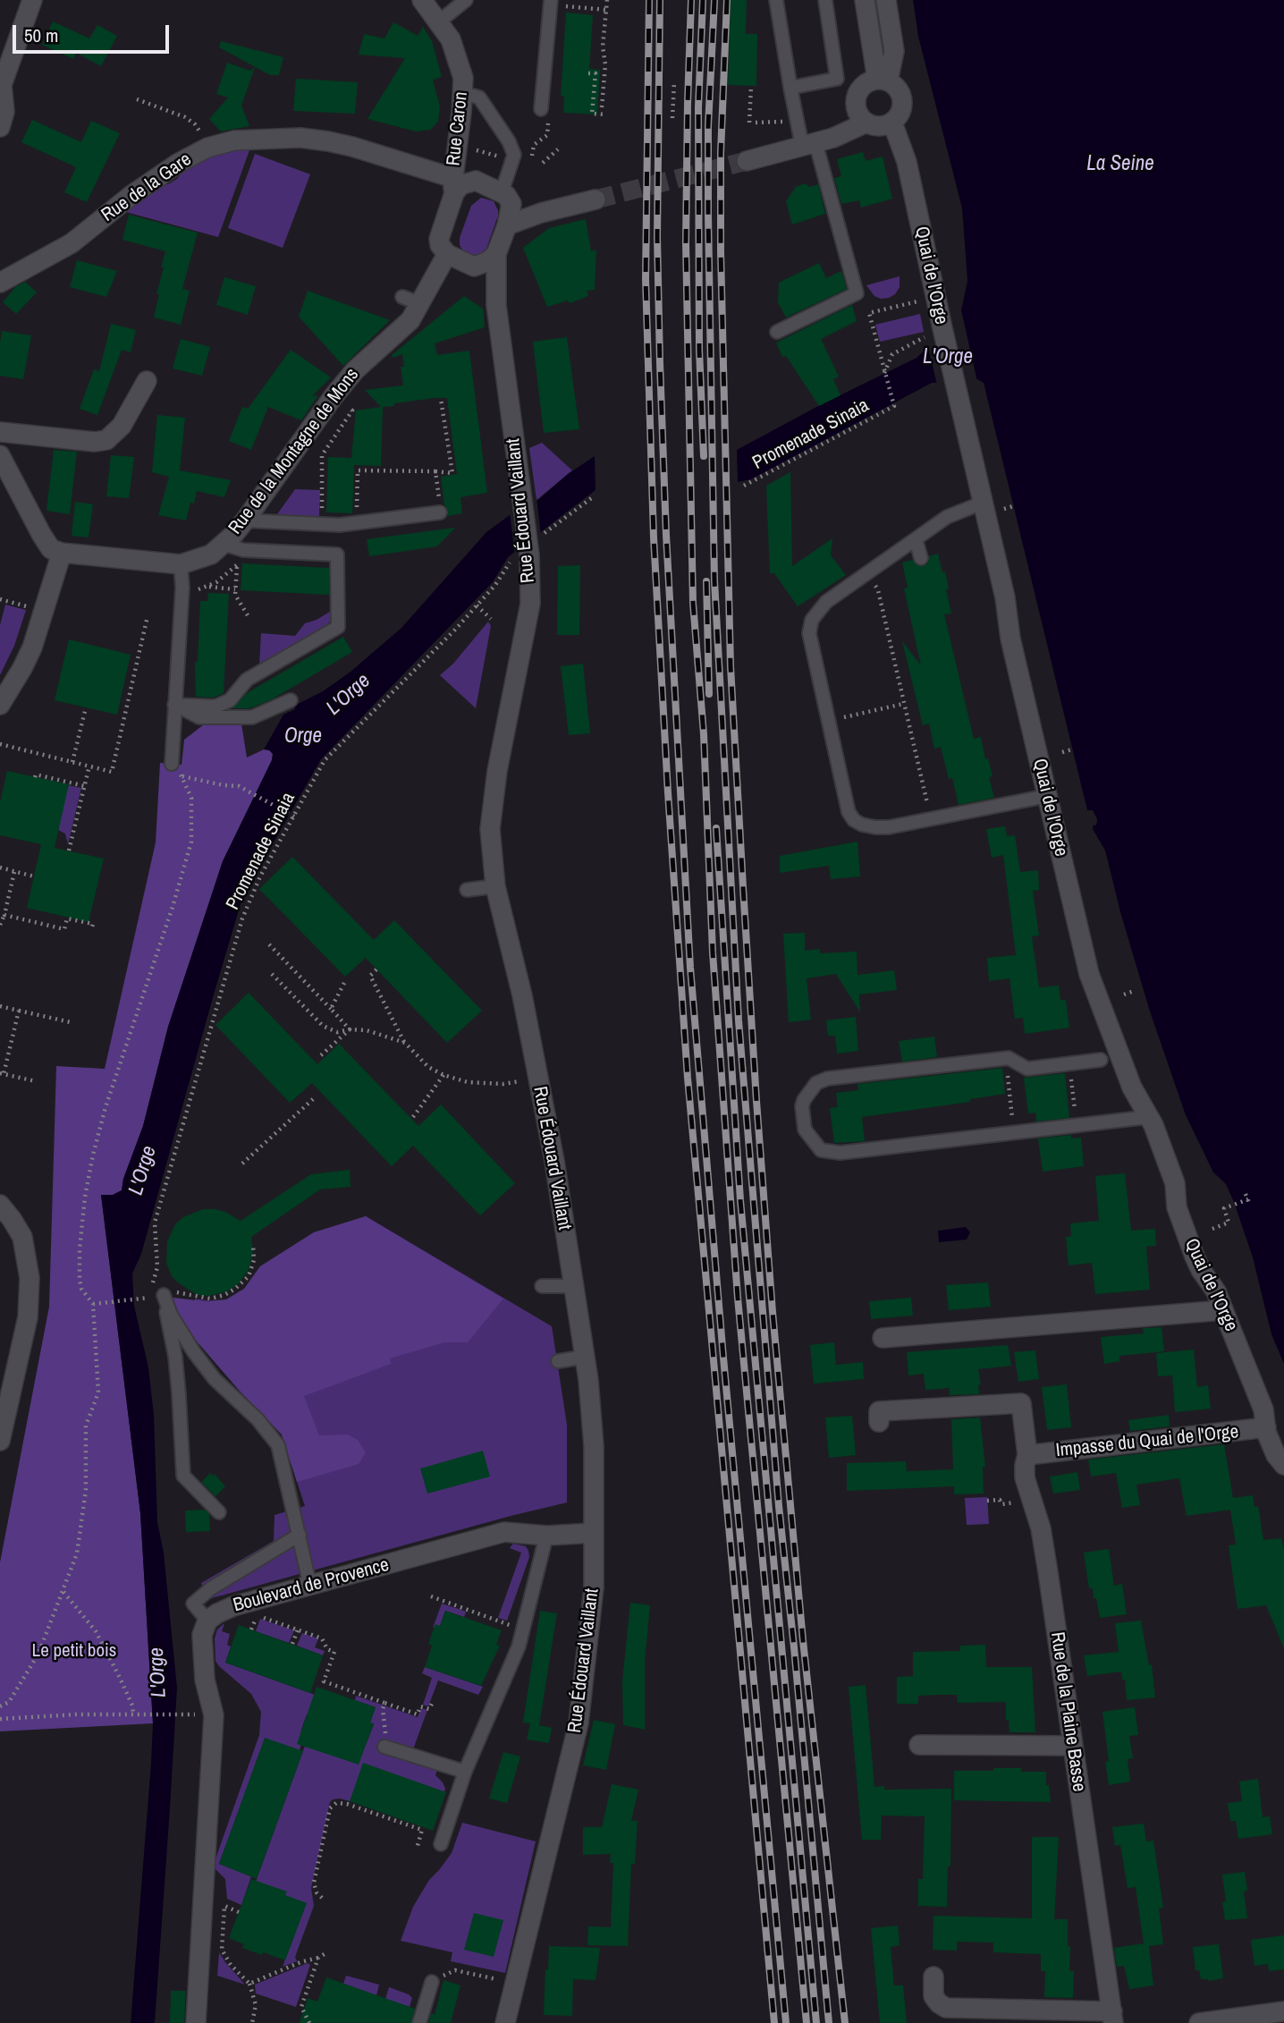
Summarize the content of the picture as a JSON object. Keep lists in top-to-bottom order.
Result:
{
  "streets": {
    "street": [
      "Rue Caron",
      "Rue de la Gare",
      "Quai de l'Orge",
      "Rue de la Montagne de Mons",
      "Rue Édouard Vaillant",
      "Impasse du Quai de l'Orge",
      "Boulevard de Provence",
      "Rue de la Plaine Basse"
    ],
    "path": ["Promenade Sinaia"]
  },
  "crossings": [
    ["Rue Caron", "Rue de la Gare"],
    ["Rue Caron", "Rue de la Montagne de Mons"],
    ["Rue Caron", "Rue Édouard Vaillant"],
    ["Rue de la Gare", "Rue de la Montagne de Mons"],
    ["Rue de la Gare", "Rue Édouard Vaillant"],
    ["Quai de l'Orge", "Promenade Sinaia"],
    ["Quai de l'Orge", "Impasse du Quai de l'Orge"],
    ["Promenade Sinaia", "Rue Édouard Vaillant"],
    ["Rue de la Montagne de Mons", "Rue Édouard Vaillant"],
    ["Rue Édouard Vaillant", "Boulevard de Provence"],
    ["Impasse du Quai de l'Orge", "Rue de la Plaine Basse"]
  ],
  "water": ["La Seine", "L'Orge", "Orge"],
  "parks": ["Le petit bois"],
  "scale_bar": "50 m"
}
